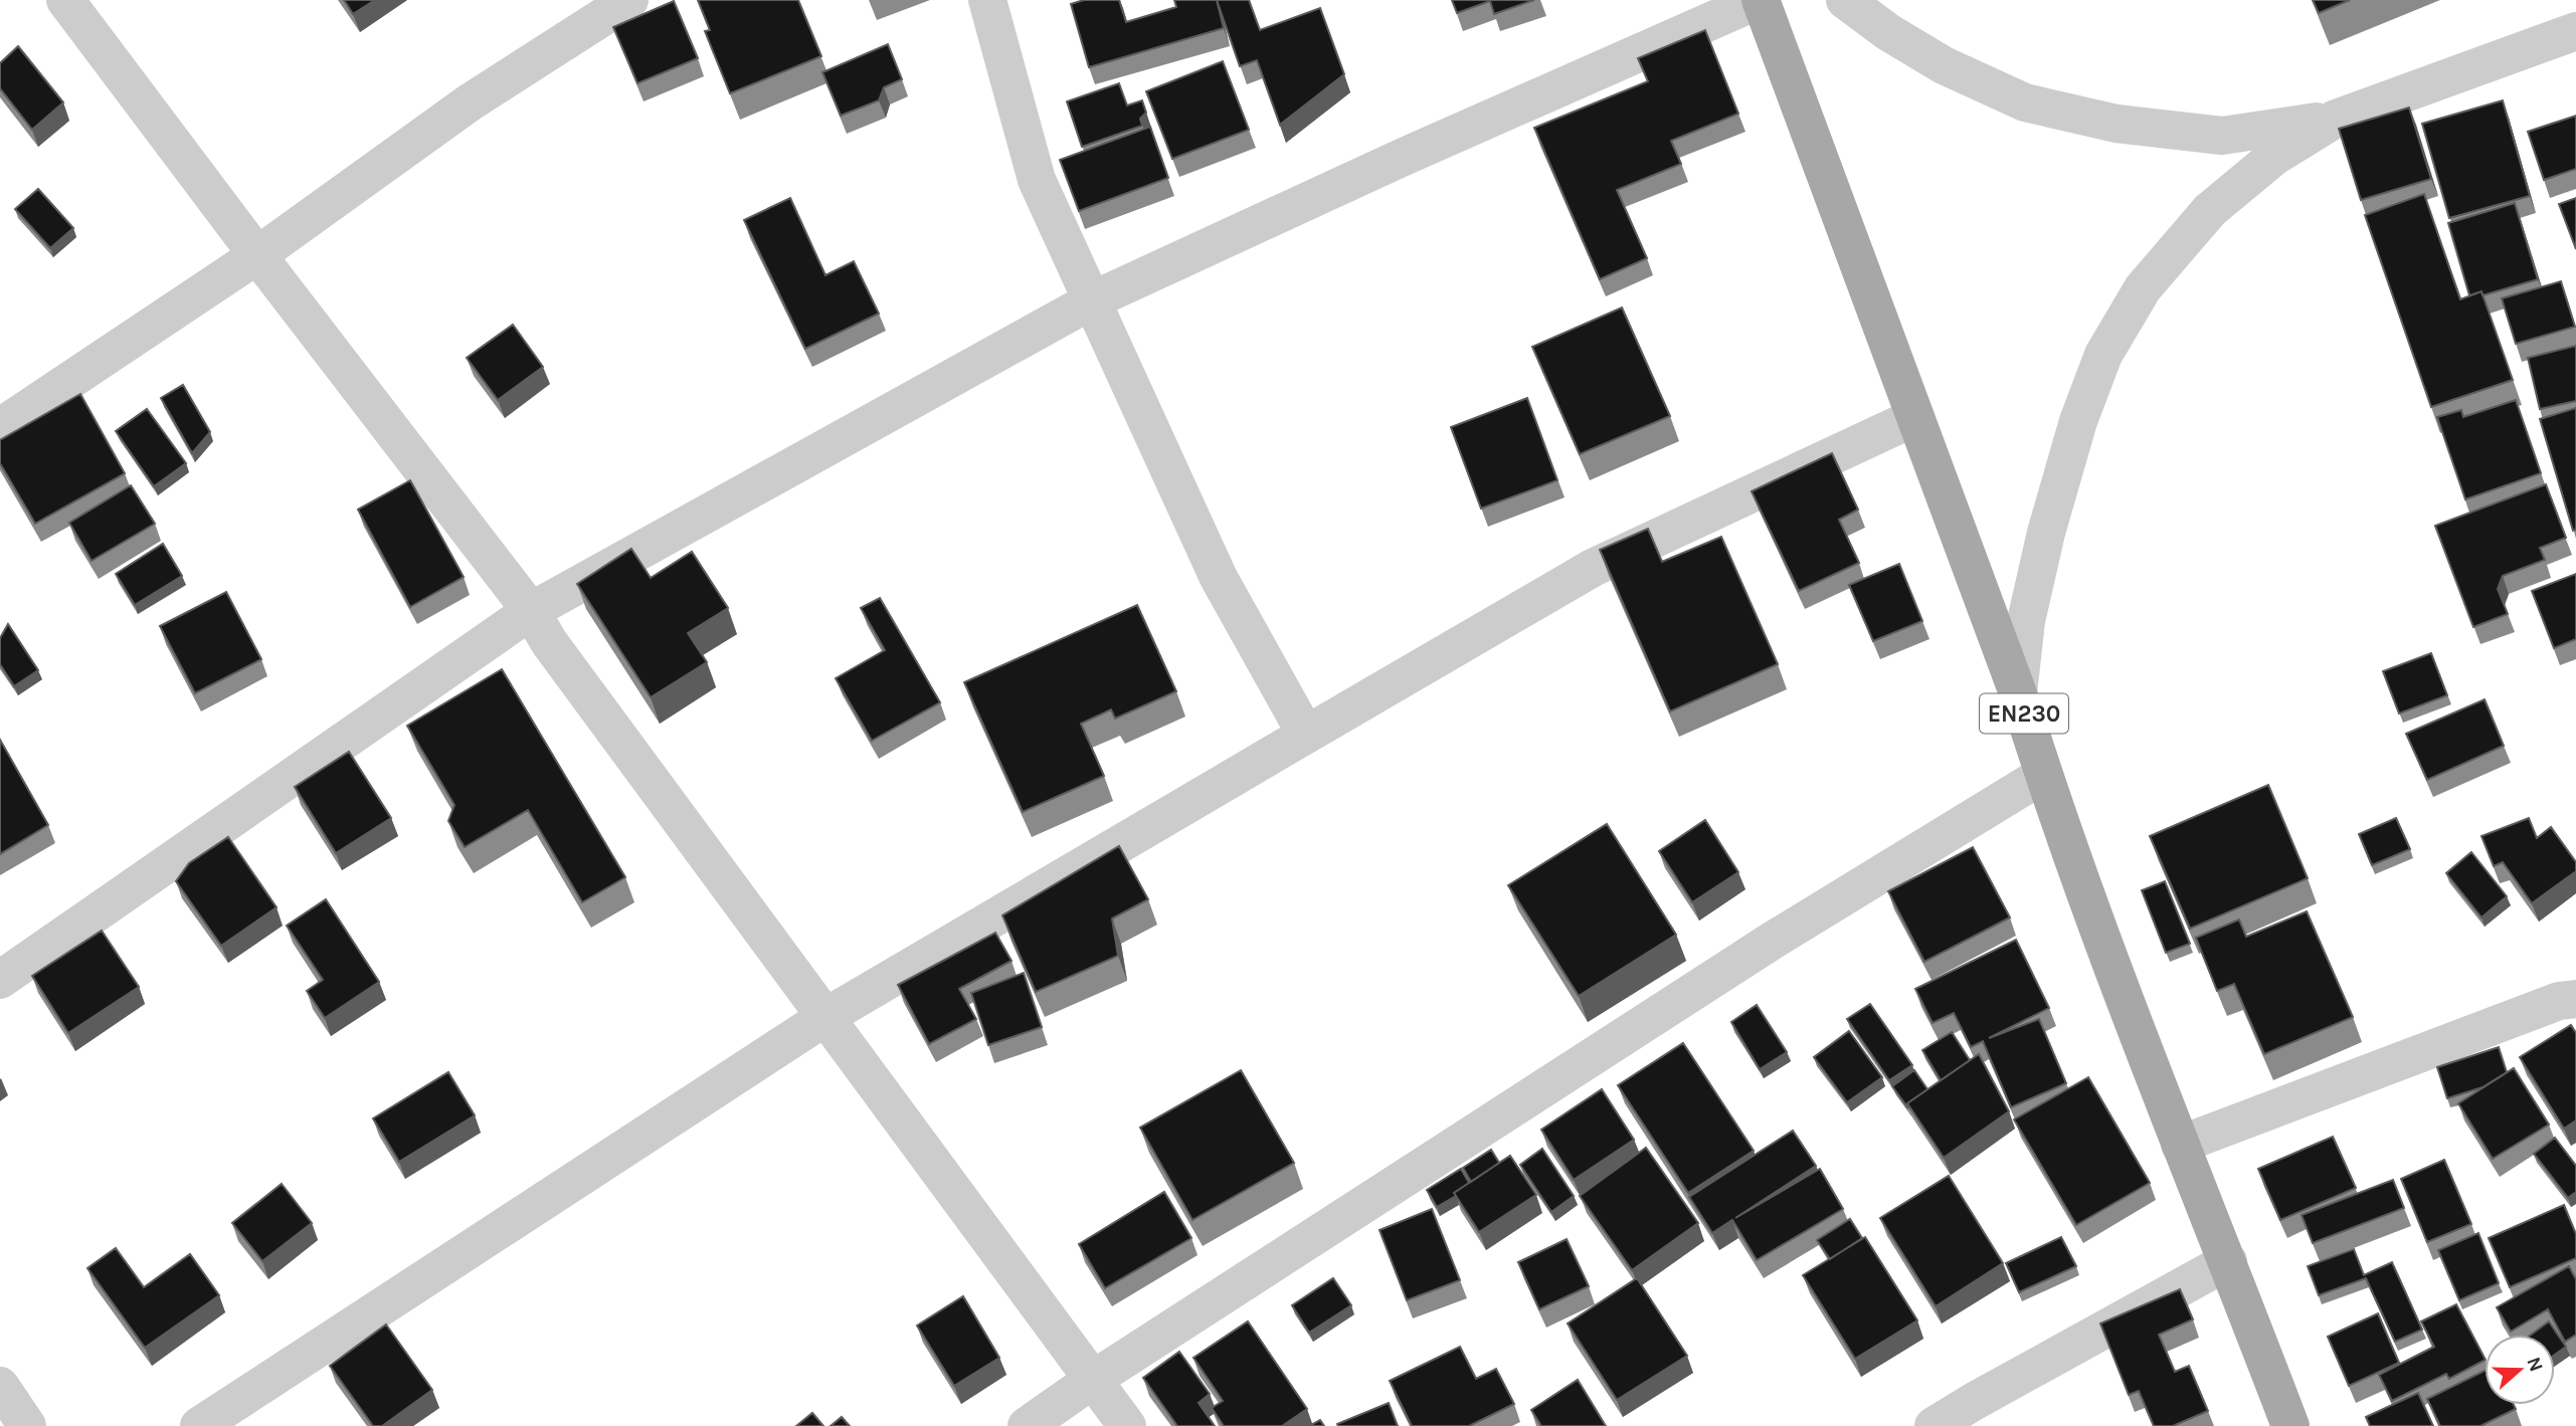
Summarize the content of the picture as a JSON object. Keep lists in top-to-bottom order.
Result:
{
  "streets": {
    "main road": ["EN230"]
  },
  "north": "right"
}
